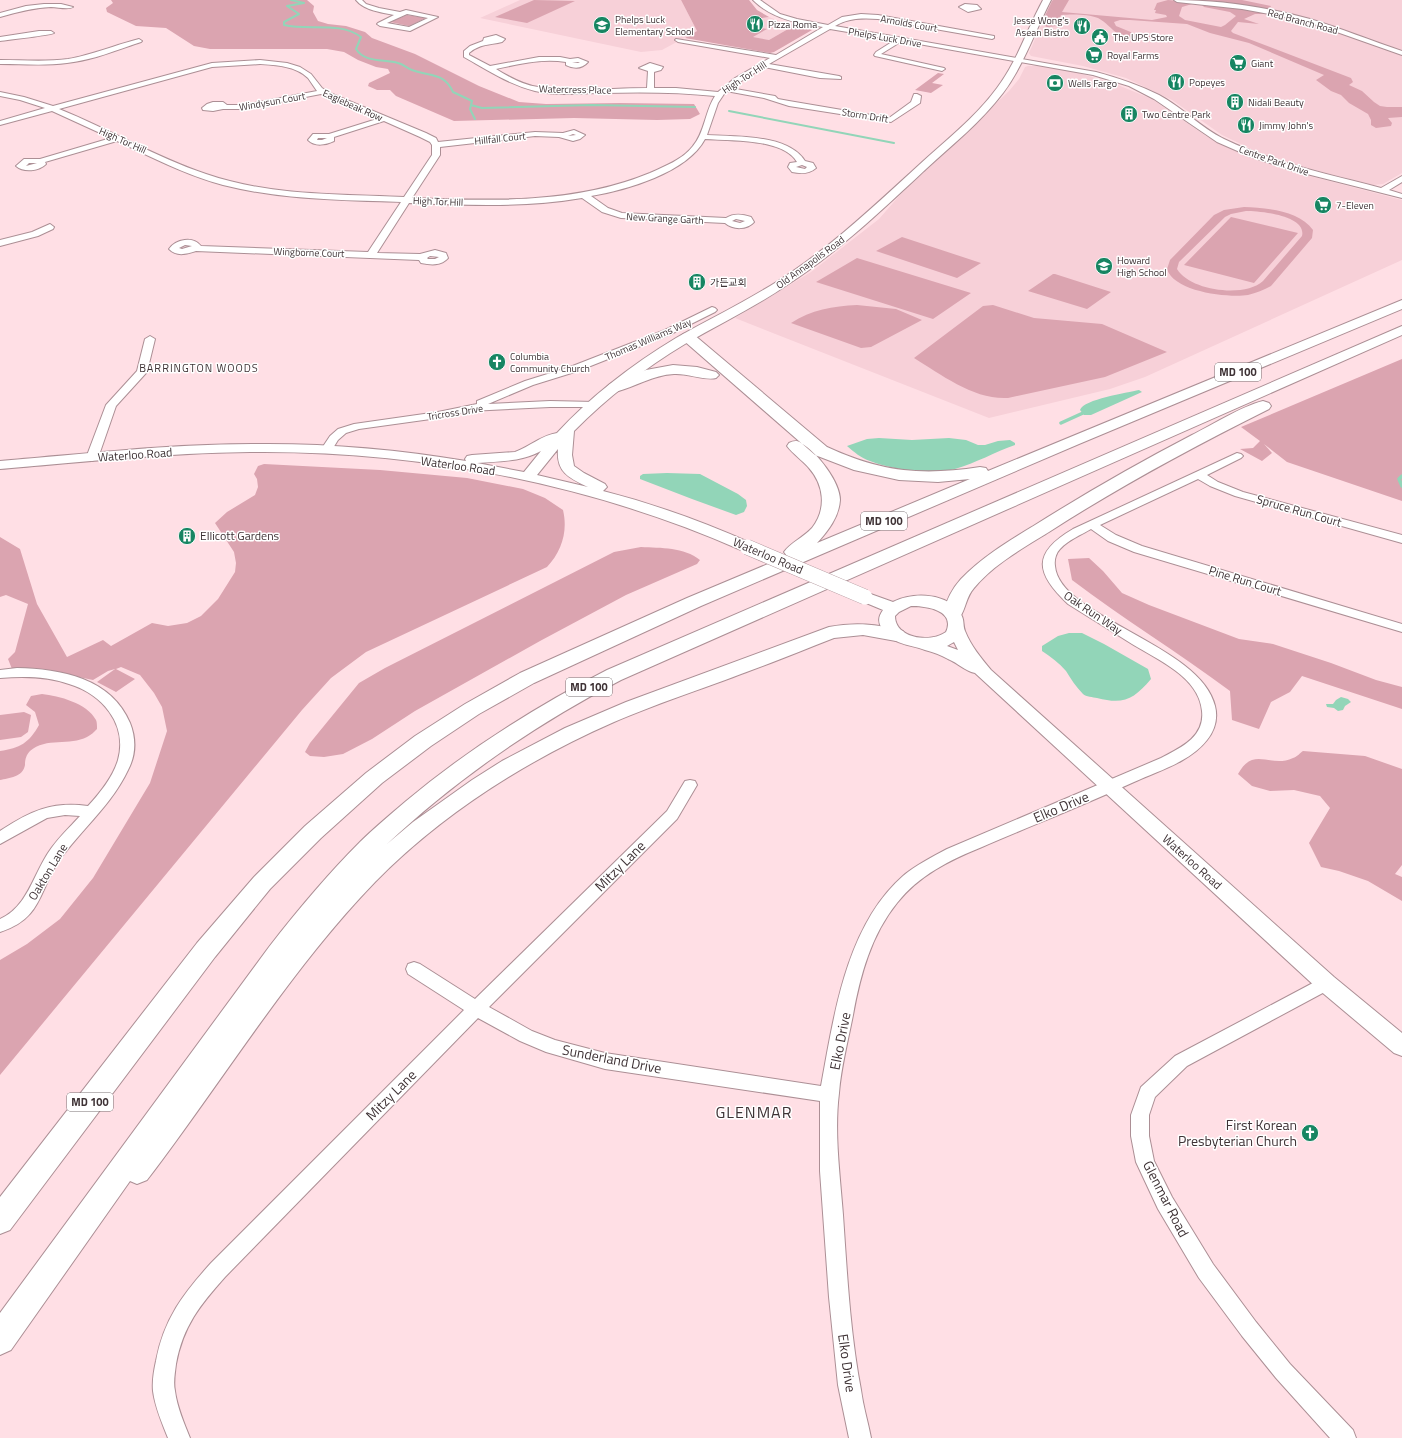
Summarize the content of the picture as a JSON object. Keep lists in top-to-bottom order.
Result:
{
  "streets": {
    "highway": ["MD 100"],
    "main road": ["Old Annapolis Road", "Waterloo Road"],
    "street": [
      "Red Branch Road",
      "Arnolds Court",
      "Phelps Luck Drive",
      "High Tor Hill",
      "Watercress Place",
      "Windysun Court",
      "Eaglebeak Row",
      "Storm Drift",
      "Hillfall Court",
      "Centre Park Drive",
      "New Grange Garth",
      "Wingborne Court",
      "Thomas Williams Way",
      "Tricross Drive",
      "Spruce Run Court",
      "Pine Run Court",
      "Oak Run Way",
      "Elko Drive",
      "Mitzy Lane",
      "Oakton Lane",
      "Sunderland Drive",
      "Glenmar Road"
    ]
  },
  "crossings": [
    ["Arnolds Court", "Phelps Luck Drive"],
    ["Arnolds Court", "High Tor Hill"],
    ["Phelps Luck Drive", "High Tor Hill"],
    ["Phelps Luck Drive", "Centre Park Drive"],
    ["Phelps Luck Drive", "Old Annapolis Road"],
    ["High Tor Hill", "Watercress Place"],
    ["High Tor Hill", "Eaglebeak Row"],
    ["High Tor Hill", "Storm Drift"],
    ["High Tor Hill", "New Grange Garth"],
    ["Watercress Place", "Storm Drift"],
    ["Windysun Court", "Eaglebeak Row"],
    ["Eaglebeak Row", "Hillfall Court"],
    ["Centre Park Drive", "Old Annapolis Road"],
    ["Old Annapolis Road", "Tricross Drive"],
    ["Old Annapolis Road", "Waterloo Road"],
    ["Thomas Williams Way", "Tricross Drive"],
    ["Tricross Drive", "Waterloo Road"],
    ["Waterloo Road", "Oak Run Way"],
    ["Waterloo Road", "Elko Drive"],
    ["Waterloo Road", "Glenmar Road"],
    ["Spruce Run Court", "Oak Run Way"],
    ["Pine Run Court", "Oak Run Way"],
    ["Oak Run Way", "Elko Drive"],
    ["Elko Drive", "Sunderland Drive"],
    ["Mitzy Lane", "Sunderland Drive"]
  ],
  "districts": ["BARRINGTON WOODS", "GLENMAR"],
  "places": {
    "restaurant": [
      "Pizza Roma",
      "Jesse Wong's Asean Bistro",
      "Popeyes",
      "Jimmy John's"
    ],
    "school or university": ["Phelps Luck Elementary School", "Howard High School"],
    "public building": ["The UPS Store"],
    "supermarket": ["Royal Farms", "Giant", "7-Eleven"],
    "bank": ["Wells Fargo"],
    "building": [
      "Nidali Beauty",
      "Two Centre Park",
      "가든교회",
      "Ellicott Gardens"
    ],
    "church": ["Columbia Community Church", "First Korean Presbyterian Church"]
  }
}
